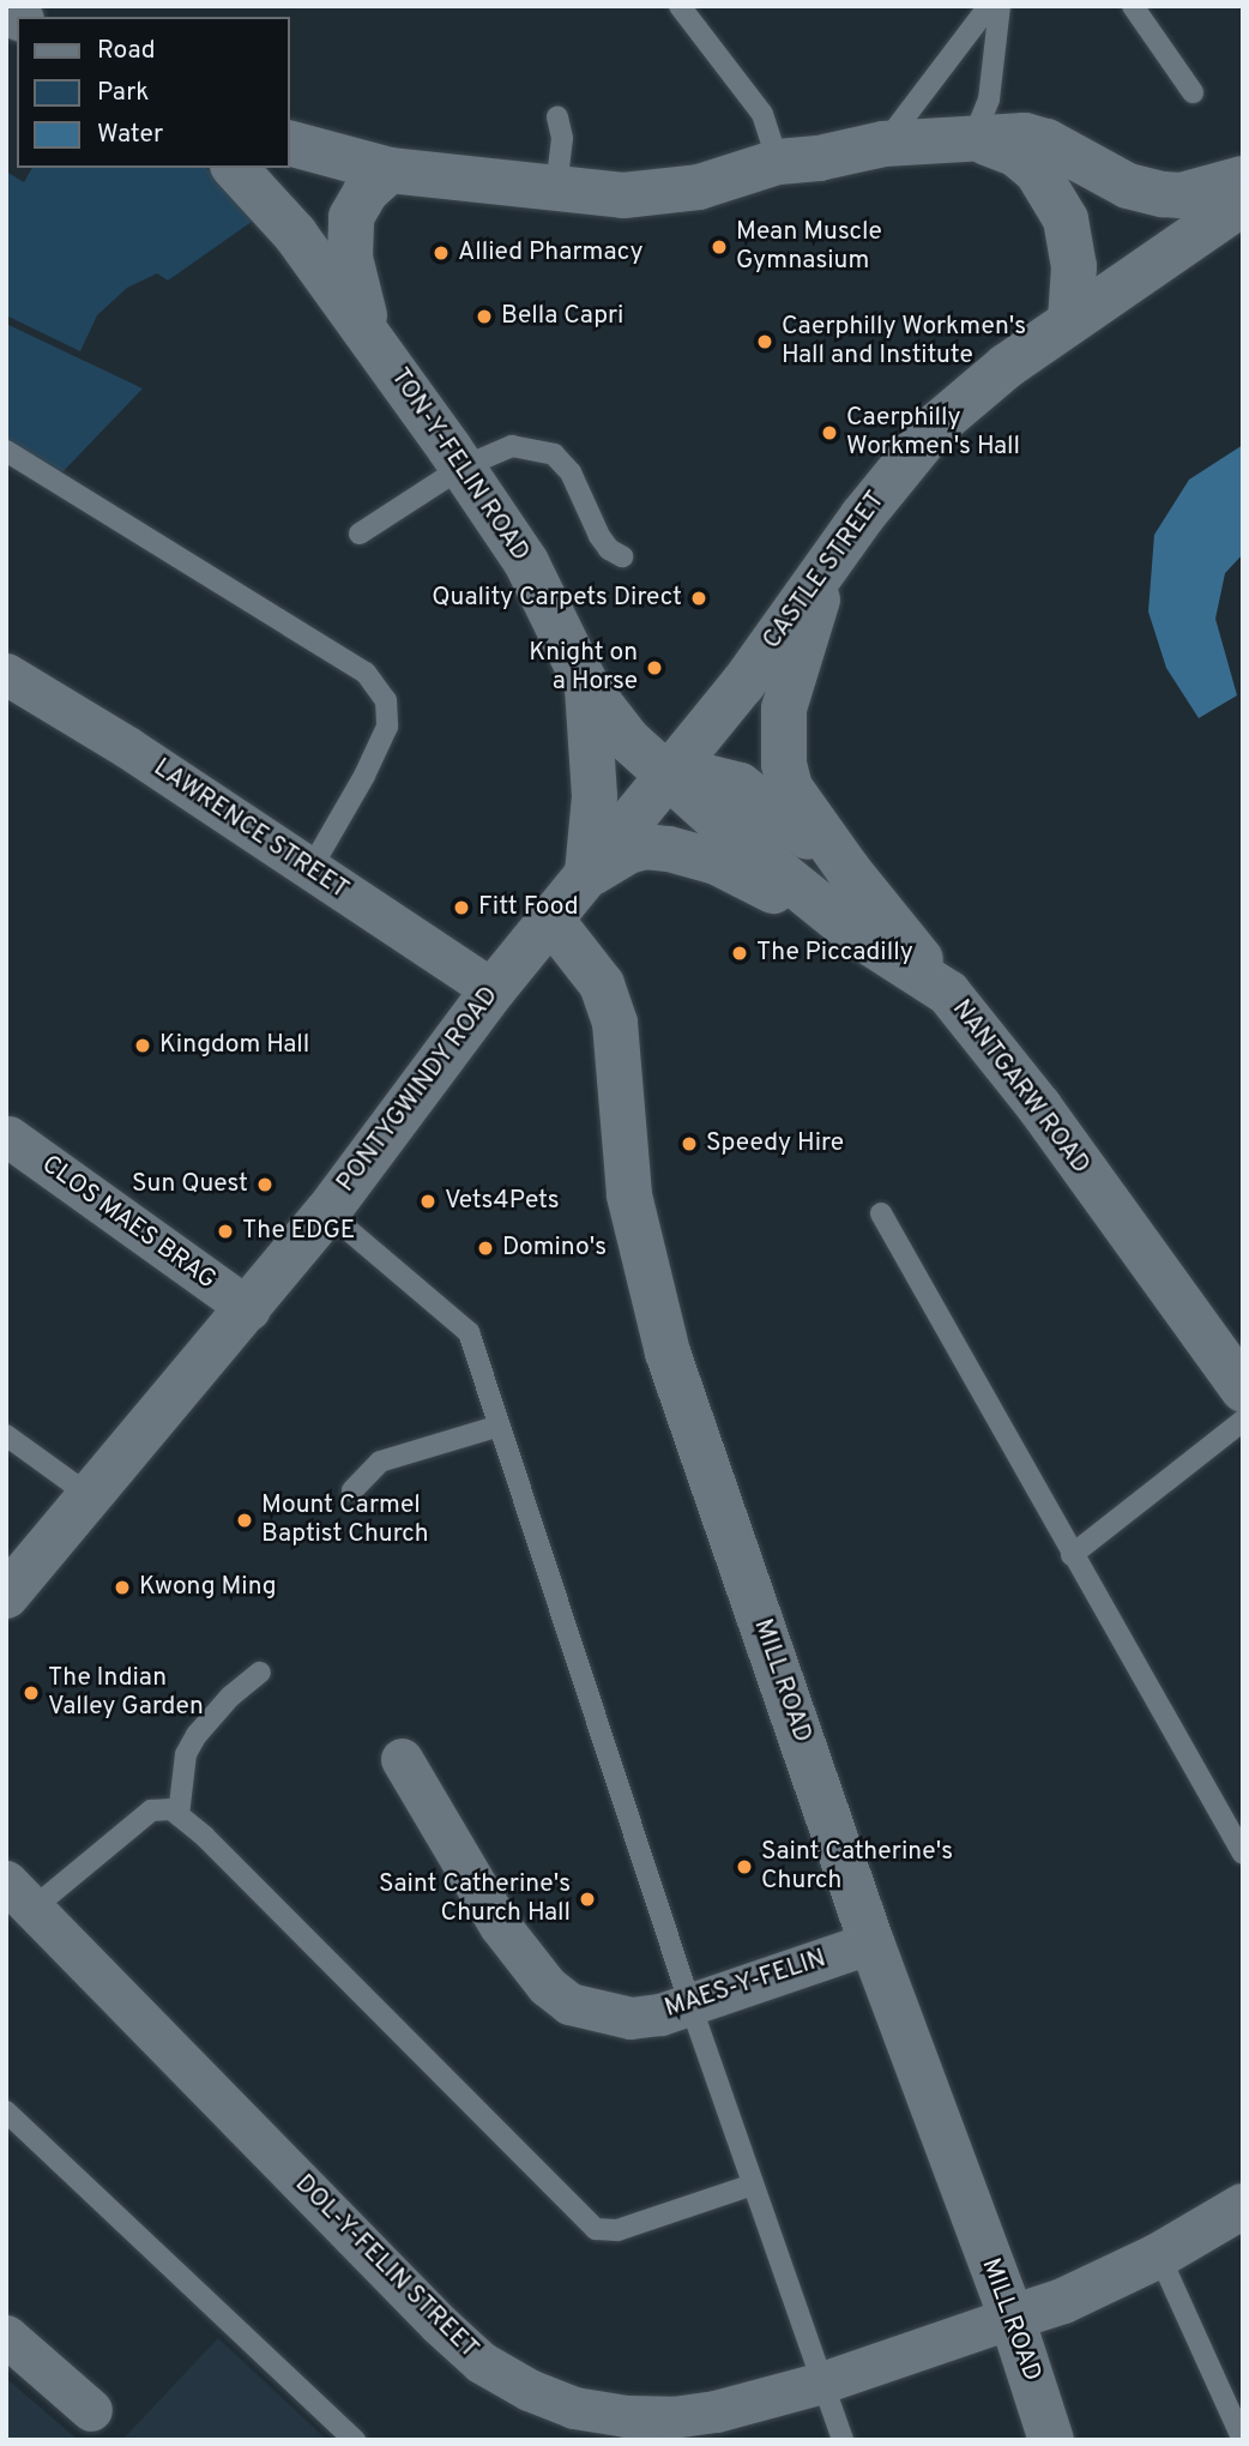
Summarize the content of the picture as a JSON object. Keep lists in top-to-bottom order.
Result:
{
  "streets": {
    "main road": [
      "TON-Y-FELIN ROAD",
      "CASTLE STREET",
      "NANTGARW ROAD",
      "PONTYGWINDY ROAD",
      "MILL ROAD"
    ],
    "street": [
      "LAWRENCE STREET",
      "CLOS MAES BRAG",
      "MAES-Y-FELIN",
      "DOL-Y-FELIN STREET"
    ]
  },
  "crossings": [
    ["TON-Y-FELIN ROAD", "CASTLE STREET"],
    ["TON-Y-FELIN ROAD", "NANTGARW ROAD"],
    ["TON-Y-FELIN ROAD", "PONTYGWINDY ROAD"],
    ["CASTLE STREET", "NANTGARW ROAD"],
    ["CASTLE STREET", "PONTYGWINDY ROAD"],
    ["LAWRENCE STREET", "PONTYGWINDY ROAD"],
    ["NANTGARW ROAD", "PONTYGWINDY ROAD"],
    ["PONTYGWINDY ROAD", "CLOS MAES BRAG"],
    ["PONTYGWINDY ROAD", "MILL ROAD"],
    ["MILL ROAD", "MAES-Y-FELIN"],
    ["MILL ROAD", "DOL-Y-FELIN STREET"]
  ],
  "places": [
    "Mean Muscle Gymnasium",
    "Allied Pharmacy",
    "Bella Capri",
    "Caerphilly Workmen's Hall and Institute",
    "Caerphilly Workmen's Hall",
    "Quality Carpets Direct",
    "Knight on a Horse",
    "Fitt Food",
    "The Piccadilly",
    "Kingdom Hall",
    "Speedy Hire",
    "Sun Quest",
    "Vets4Pets",
    "The EDGE",
    "Domino's",
    "Mount Carmel Baptist Church",
    "Kwong Ming",
    "The Indian Valley Garden",
    "Saint Catherine's Church",
    "Saint Catherine's Church Hall"
  ],
  "legend": ["Road", "Park", "Water"]
}
